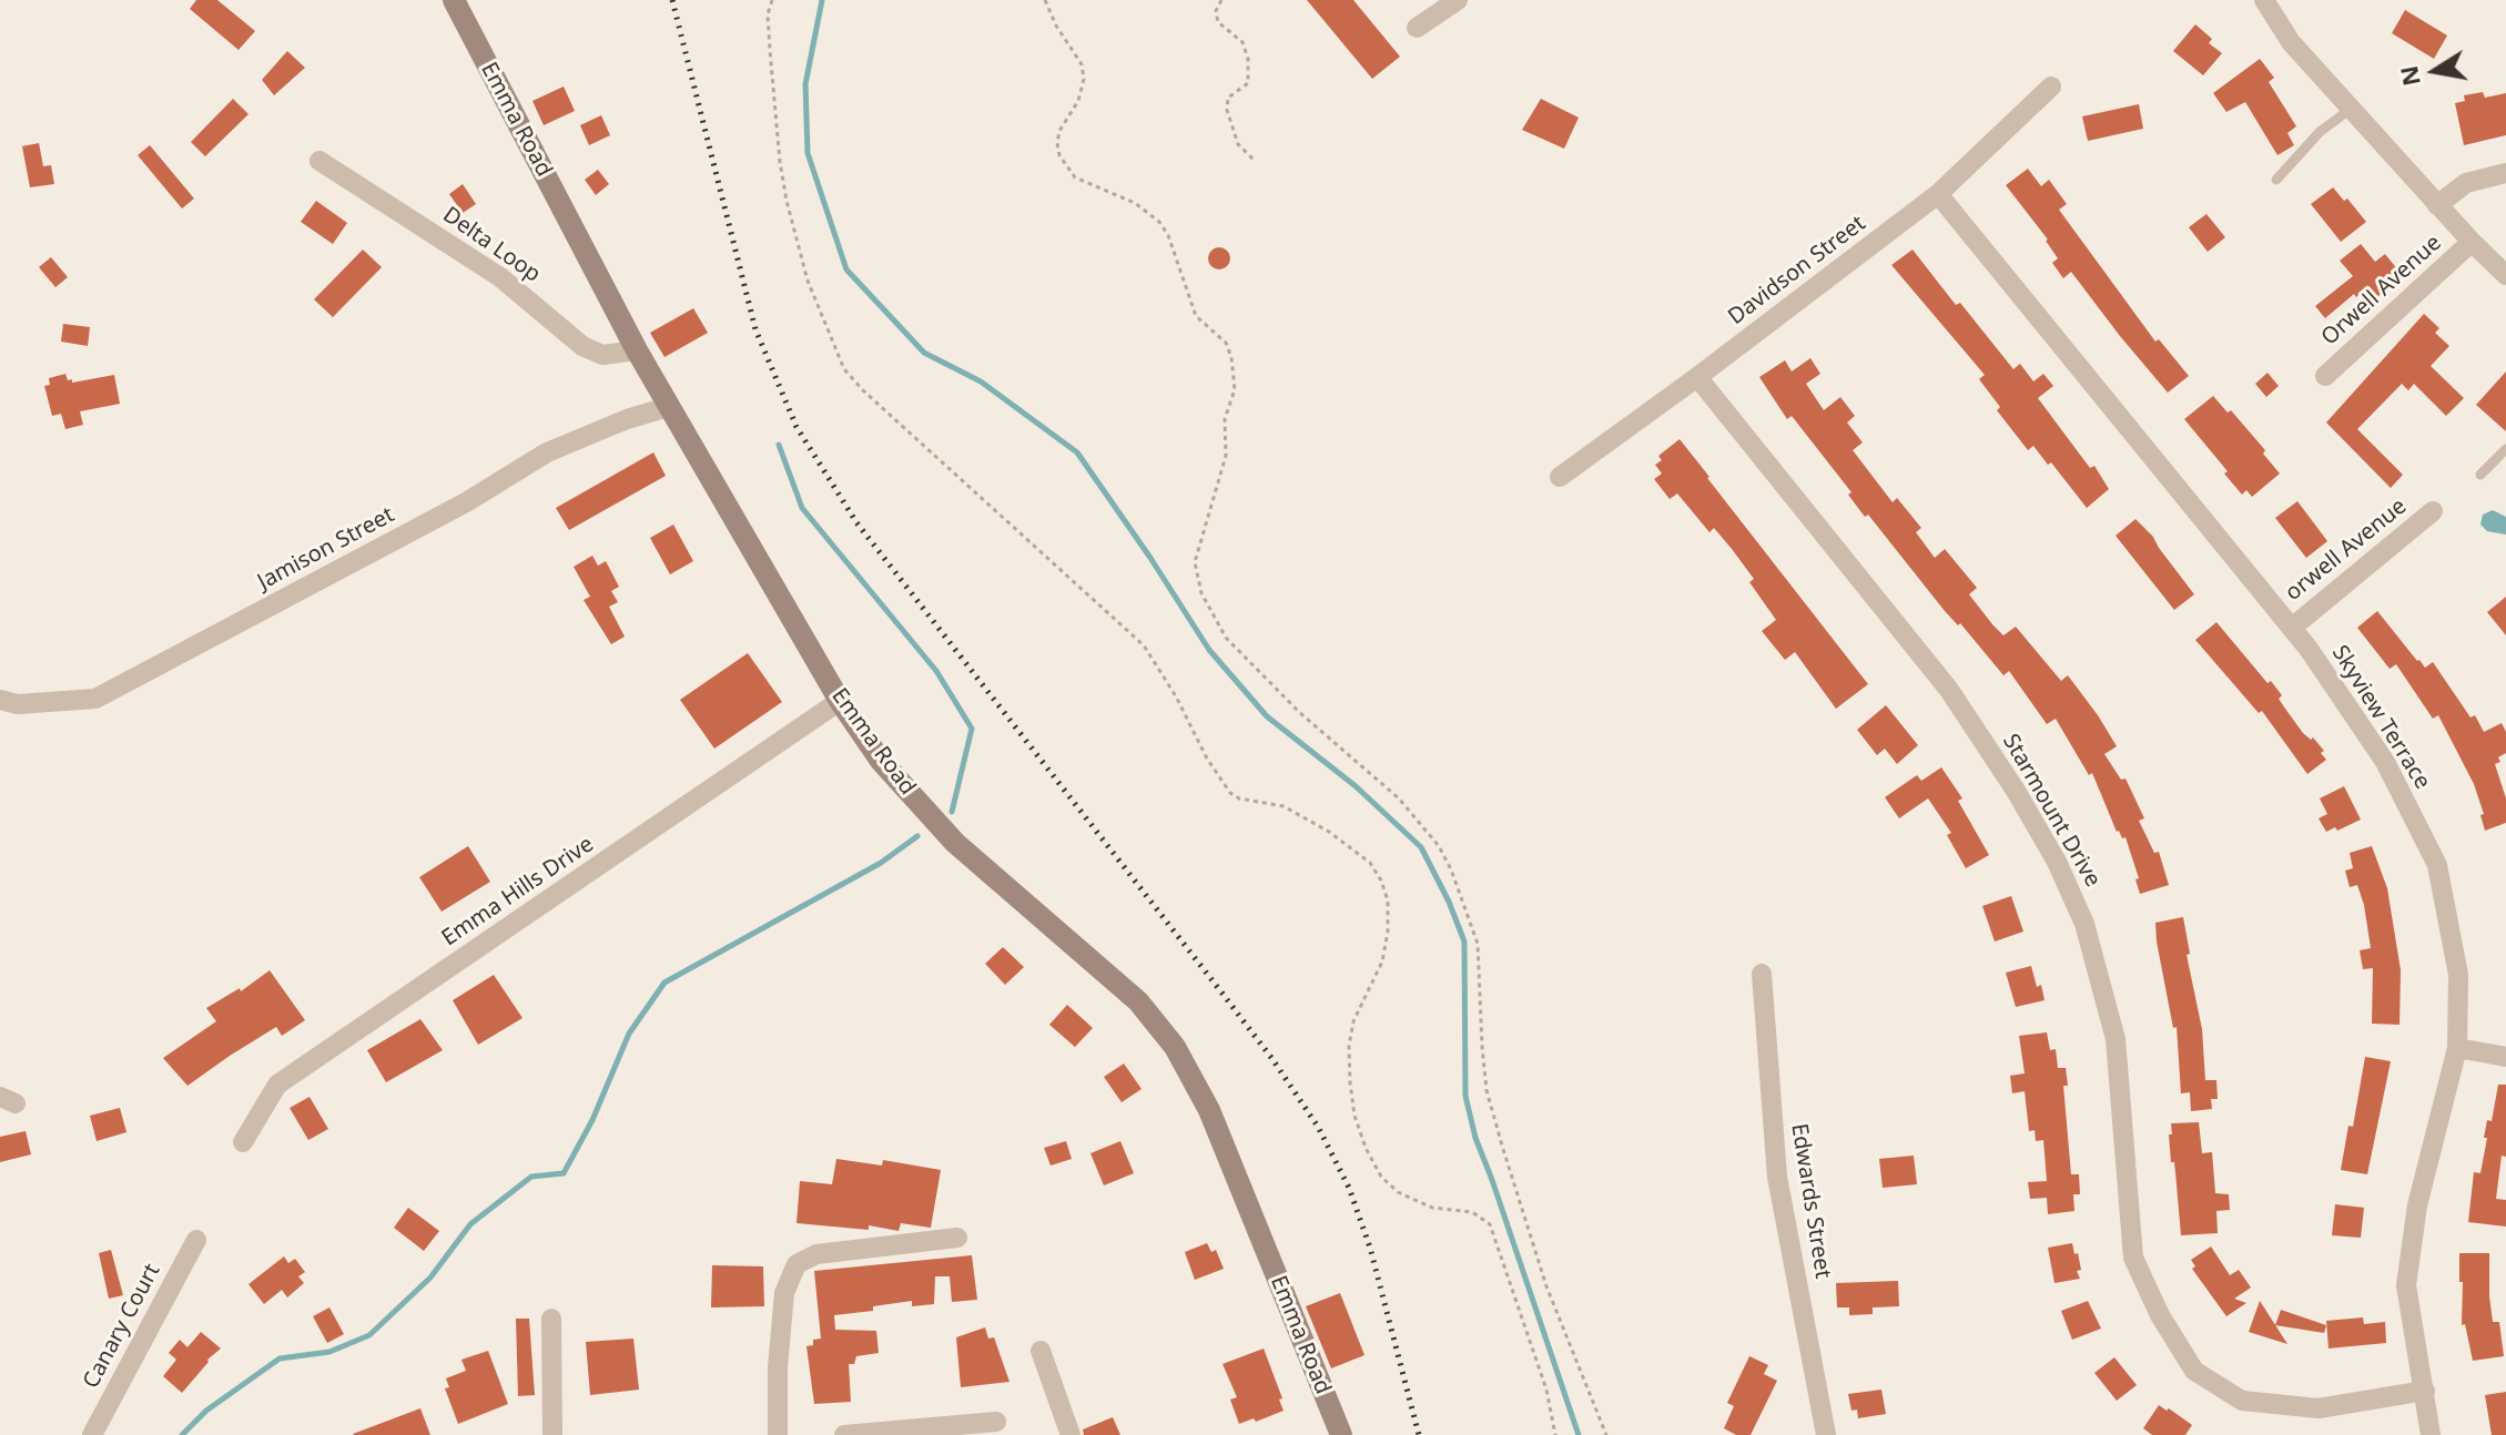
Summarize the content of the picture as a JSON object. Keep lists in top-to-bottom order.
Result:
{
  "streets": {
    "street": [
      "Emma Road",
      "Delta Loop",
      "Davidson Street",
      "Orwell Avenue",
      "Jamison Street",
      "orwell Avenue",
      "Skyview Terrace",
      "Starmount Drive",
      "Emma Hills Drive",
      "Edwards Street",
      "Canary Court"
    ]
  },
  "crossings": [
    ["Emma Road", "Delta Loop"],
    ["Emma Road", "Jamison Street"],
    ["Emma Road", "Emma Hills Drive"],
    ["Davidson Street", "Skyview Terrace"],
    ["Davidson Street", "Starmount Drive"],
    ["orwell Avenue", "Skyview Terrace"],
    ["Skyview Terrace", "Starmount Drive"]
  ],
  "north": "left"
}
